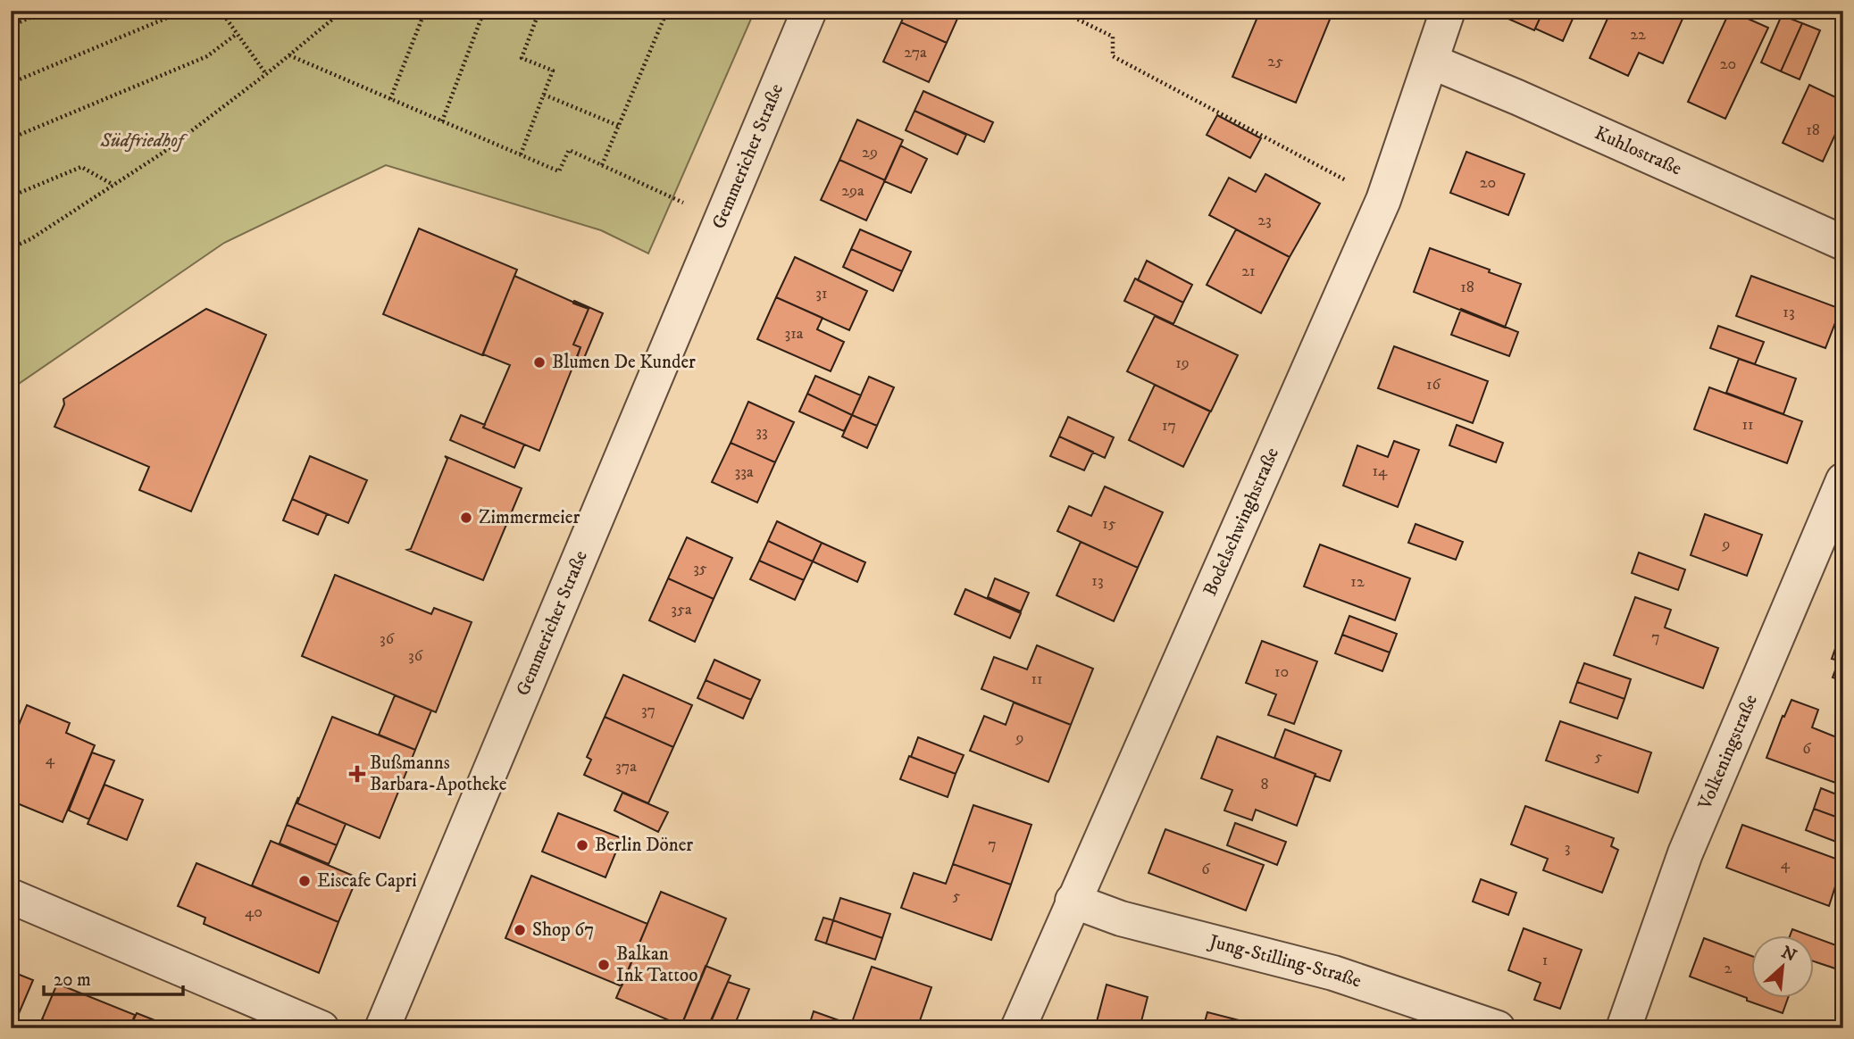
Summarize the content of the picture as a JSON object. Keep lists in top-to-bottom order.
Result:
{
  "streets": {
    "street": [
      "Kuhlostraße",
      "Gemmericher Straße",
      "Bodelschwinghstraße",
      "Volkeningstraße",
      "Jung-Stilling-Straße"
    ]
  },
  "crossings": [
    ["Kuhlostraße", "Bodelschwinghstraße"],
    ["Bodelschwinghstraße", "Jung-Stilling-Straße"]
  ],
  "parks": ["Südfriedhof"],
  "places": {
    "other": [
      "Blumen De Kunder",
      "Zimmermeier",
      "Berlin Döner",
      "Eiscafe Capri",
      "Shop 67",
      "Balkan Ink Tattoo"
    ],
    "health": ["Bußmanns Barbara-Apotheke"]
  },
  "house_numbers": [
    "22",
    "27a",
    "25",
    "20",
    "18",
    "29",
    "20",
    "29a",
    "23",
    "21",
    "18",
    "31",
    "13",
    "31a",
    "19",
    "16",
    "11",
    "17",
    "33",
    "14",
    "33a",
    "15",
    "9",
    "35",
    "13",
    "12",
    "35a",
    "7",
    "36",
    "36",
    "10",
    "11",
    "37",
    "9",
    "6",
    "5",
    "4",
    "37a",
    "8",
    "7",
    "3",
    "4",
    "6",
    "5",
    "40",
    "1",
    "2"
  ],
  "scale_bar": "20 m",
  "north": "top right"
}
